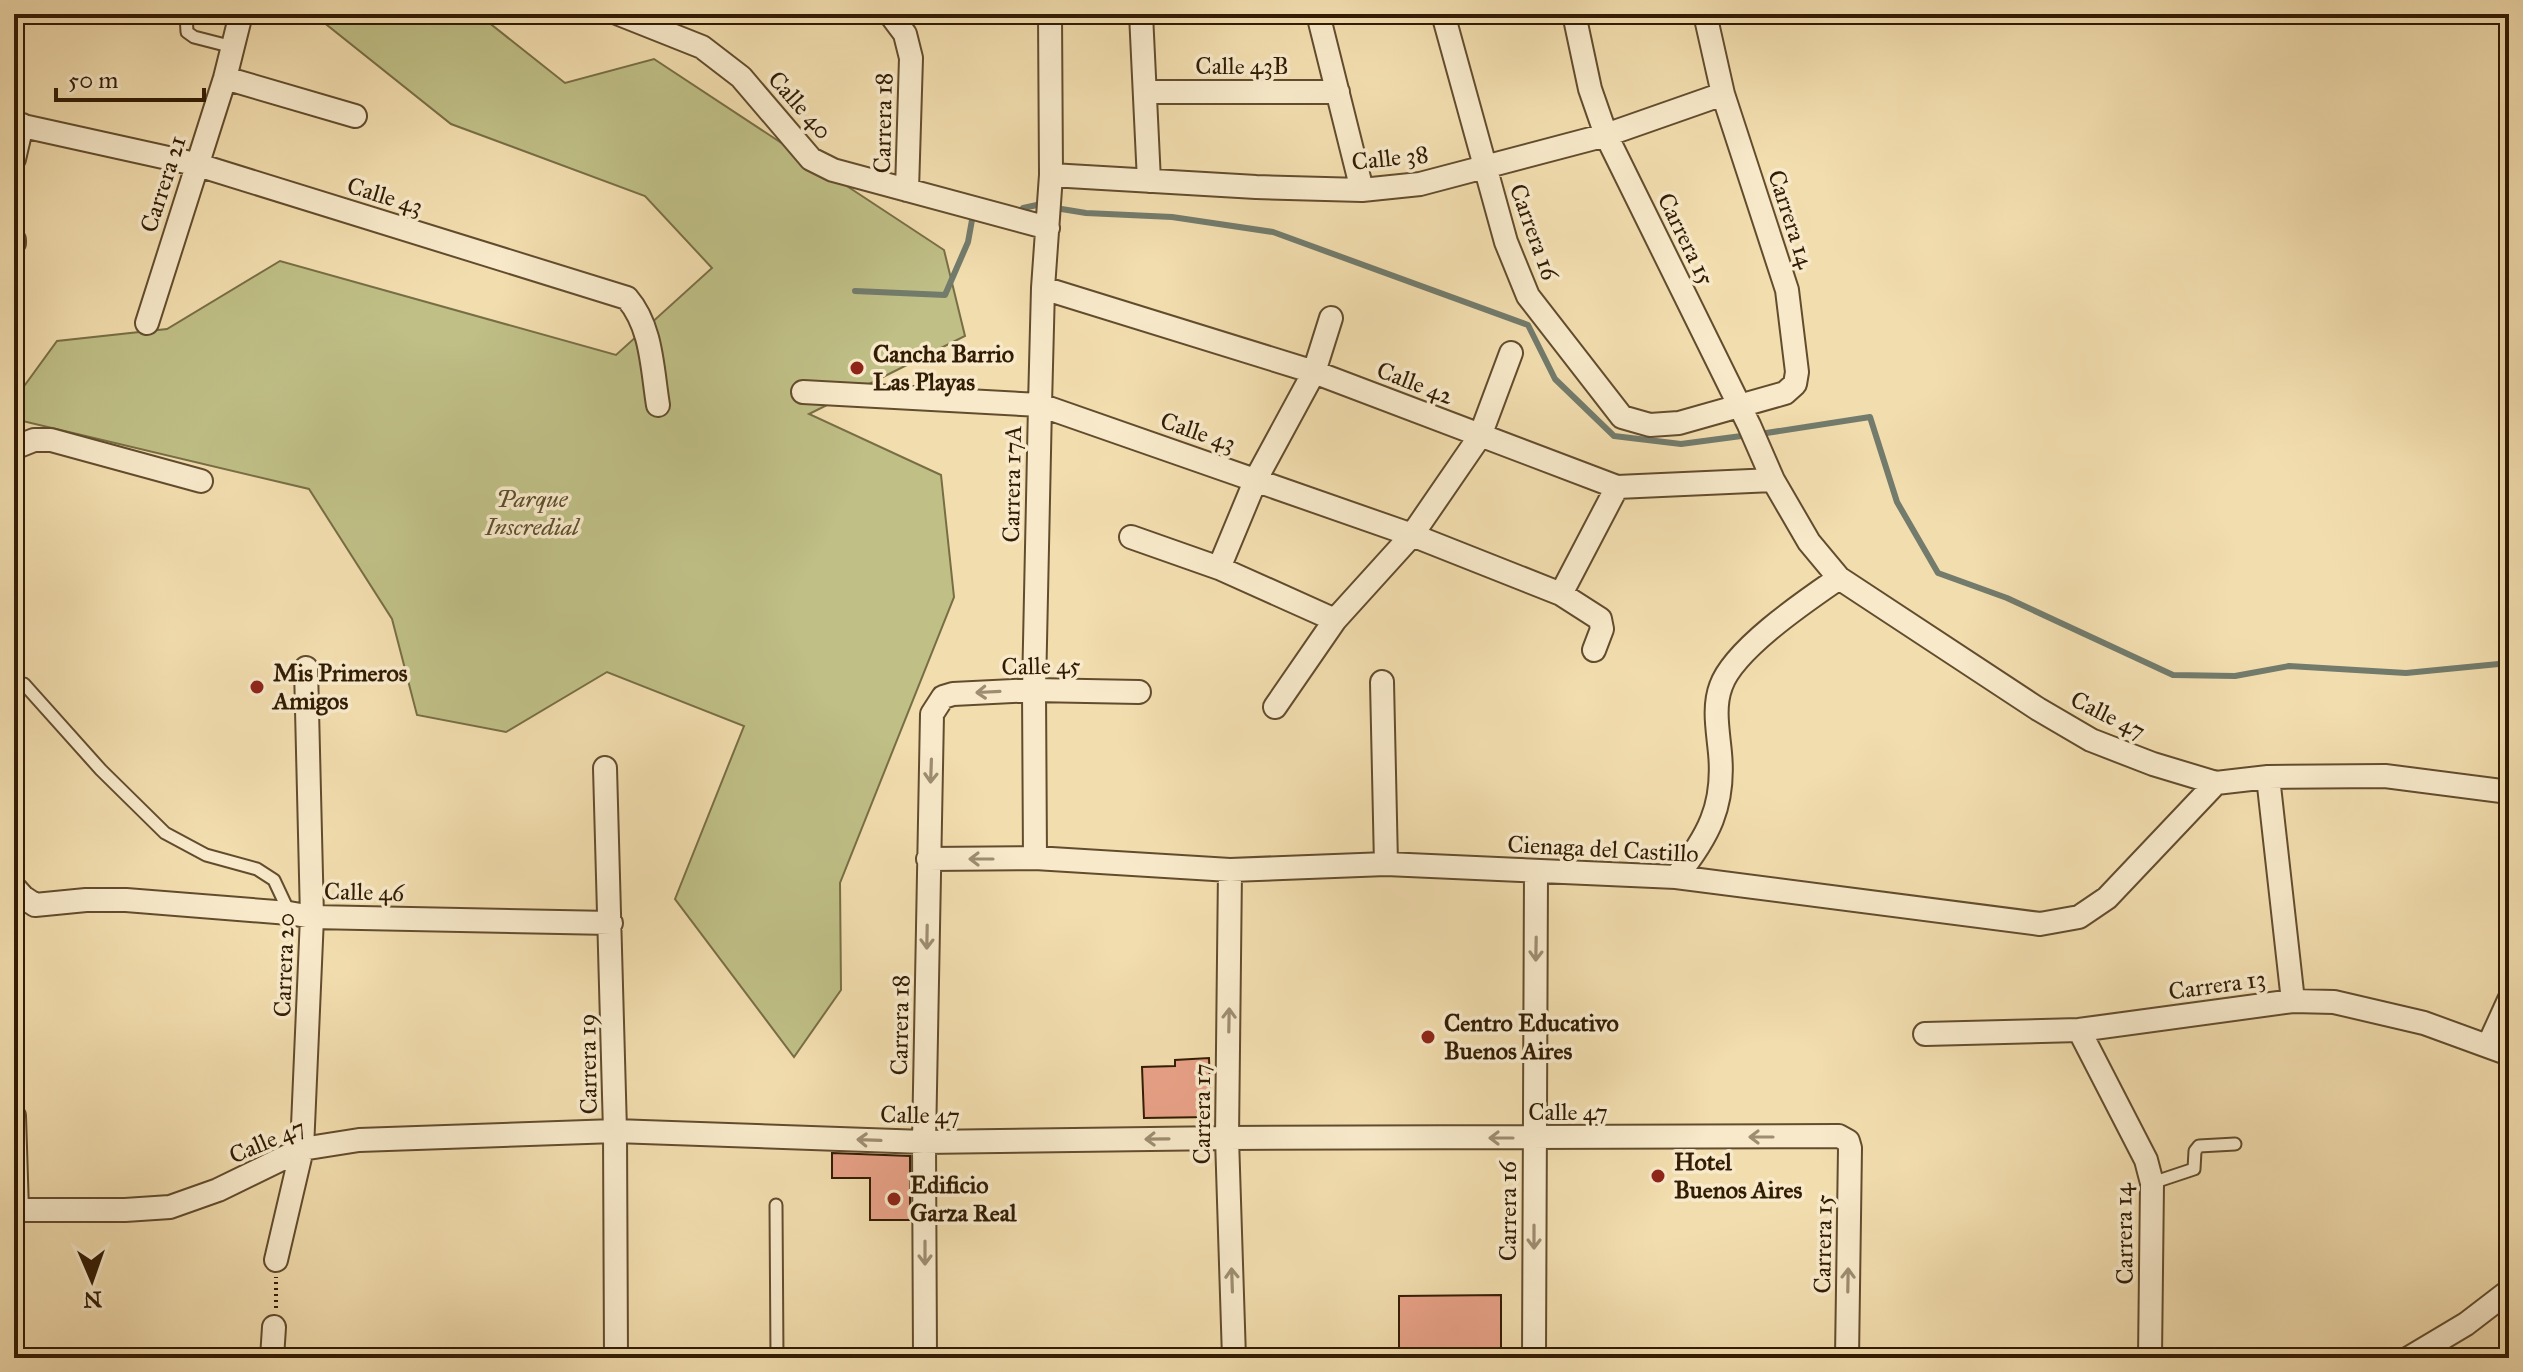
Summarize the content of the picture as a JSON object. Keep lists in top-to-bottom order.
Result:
{
  "streets": {
    "street": [
      "Calle 43B",
      "Calle 40",
      "Carrera 18",
      "Calle 38",
      "Carrera 21",
      "Calle 43",
      "Carrera 14",
      "Carrera 16",
      "Carrera 15",
      "Calle 42",
      "Carrera 17A",
      "Calle 45",
      "Calle 47",
      "Cienaga del Castillo",
      "Calle 46",
      "Carrera 20",
      "Carrera 13",
      "Carrera 19",
      "Carrera 17"
    ]
  },
  "crossings": [
    ["Calle 40", "Carrera 18"],
    ["Calle 40", "Calle 38"],
    ["Calle 40", "Carrera 17A"],
    ["Carrera 18", "Calle 45"],
    ["Carrera 18", "Calle 47"],
    ["Carrera 18", "Cienaga del Castillo"],
    ["Calle 38", "Carrera 14"],
    ["Calle 38", "Carrera 16"],
    ["Calle 38", "Carrera 15"],
    ["Calle 38", "Carrera 17A"],
    ["Carrera 21", "Calle 43"],
    ["Calle 43", "Carrera 17A"],
    ["Carrera 14", "Carrera 16"],
    ["Carrera 14", "Carrera 15"],
    ["Carrera 14", "Carrera 13"],
    ["Carrera 16", "Carrera 15"],
    ["Carrera 16", "Calle 47"],
    ["Carrera 16", "Cienaga del Castillo"],
    ["Carrera 15", "Calle 42"],
    ["Carrera 15", "Calle 47"],
    ["Calle 42", "Carrera 17A"],
    ["Calle 42", "Calle 47"],
    ["Carrera 17A", "Calle 45"],
    ["Carrera 17A", "Cienaga del Castillo"],
    ["Calle 47", "Cienaga del Castillo"],
    ["Calle 47", "Carrera 20"],
    ["Calle 47", "Carrera 19"],
    ["Calle 47", "Carrera 17"],
    ["Cienaga del Castillo", "Carrera 17"],
    ["Calle 46", "Carrera 20"],
    ["Calle 46", "Carrera 19"]
  ],
  "one_way": [
    "Carrera 18",
    "Carrera 16",
    "Calle 45",
    "Calle 47",
    "Carrera 17"
  ],
  "parks": ["Parque Inscredial"],
  "places": [
    "Cancha Barrio Las Playas",
    "Mis Primeros Amigos",
    "Centro Educativo Buenos Aires",
    "Hotel Buenos Aires",
    "Edificio Garza Real"
  ],
  "scale_bar": "50 m",
  "north": "bottom"
}
